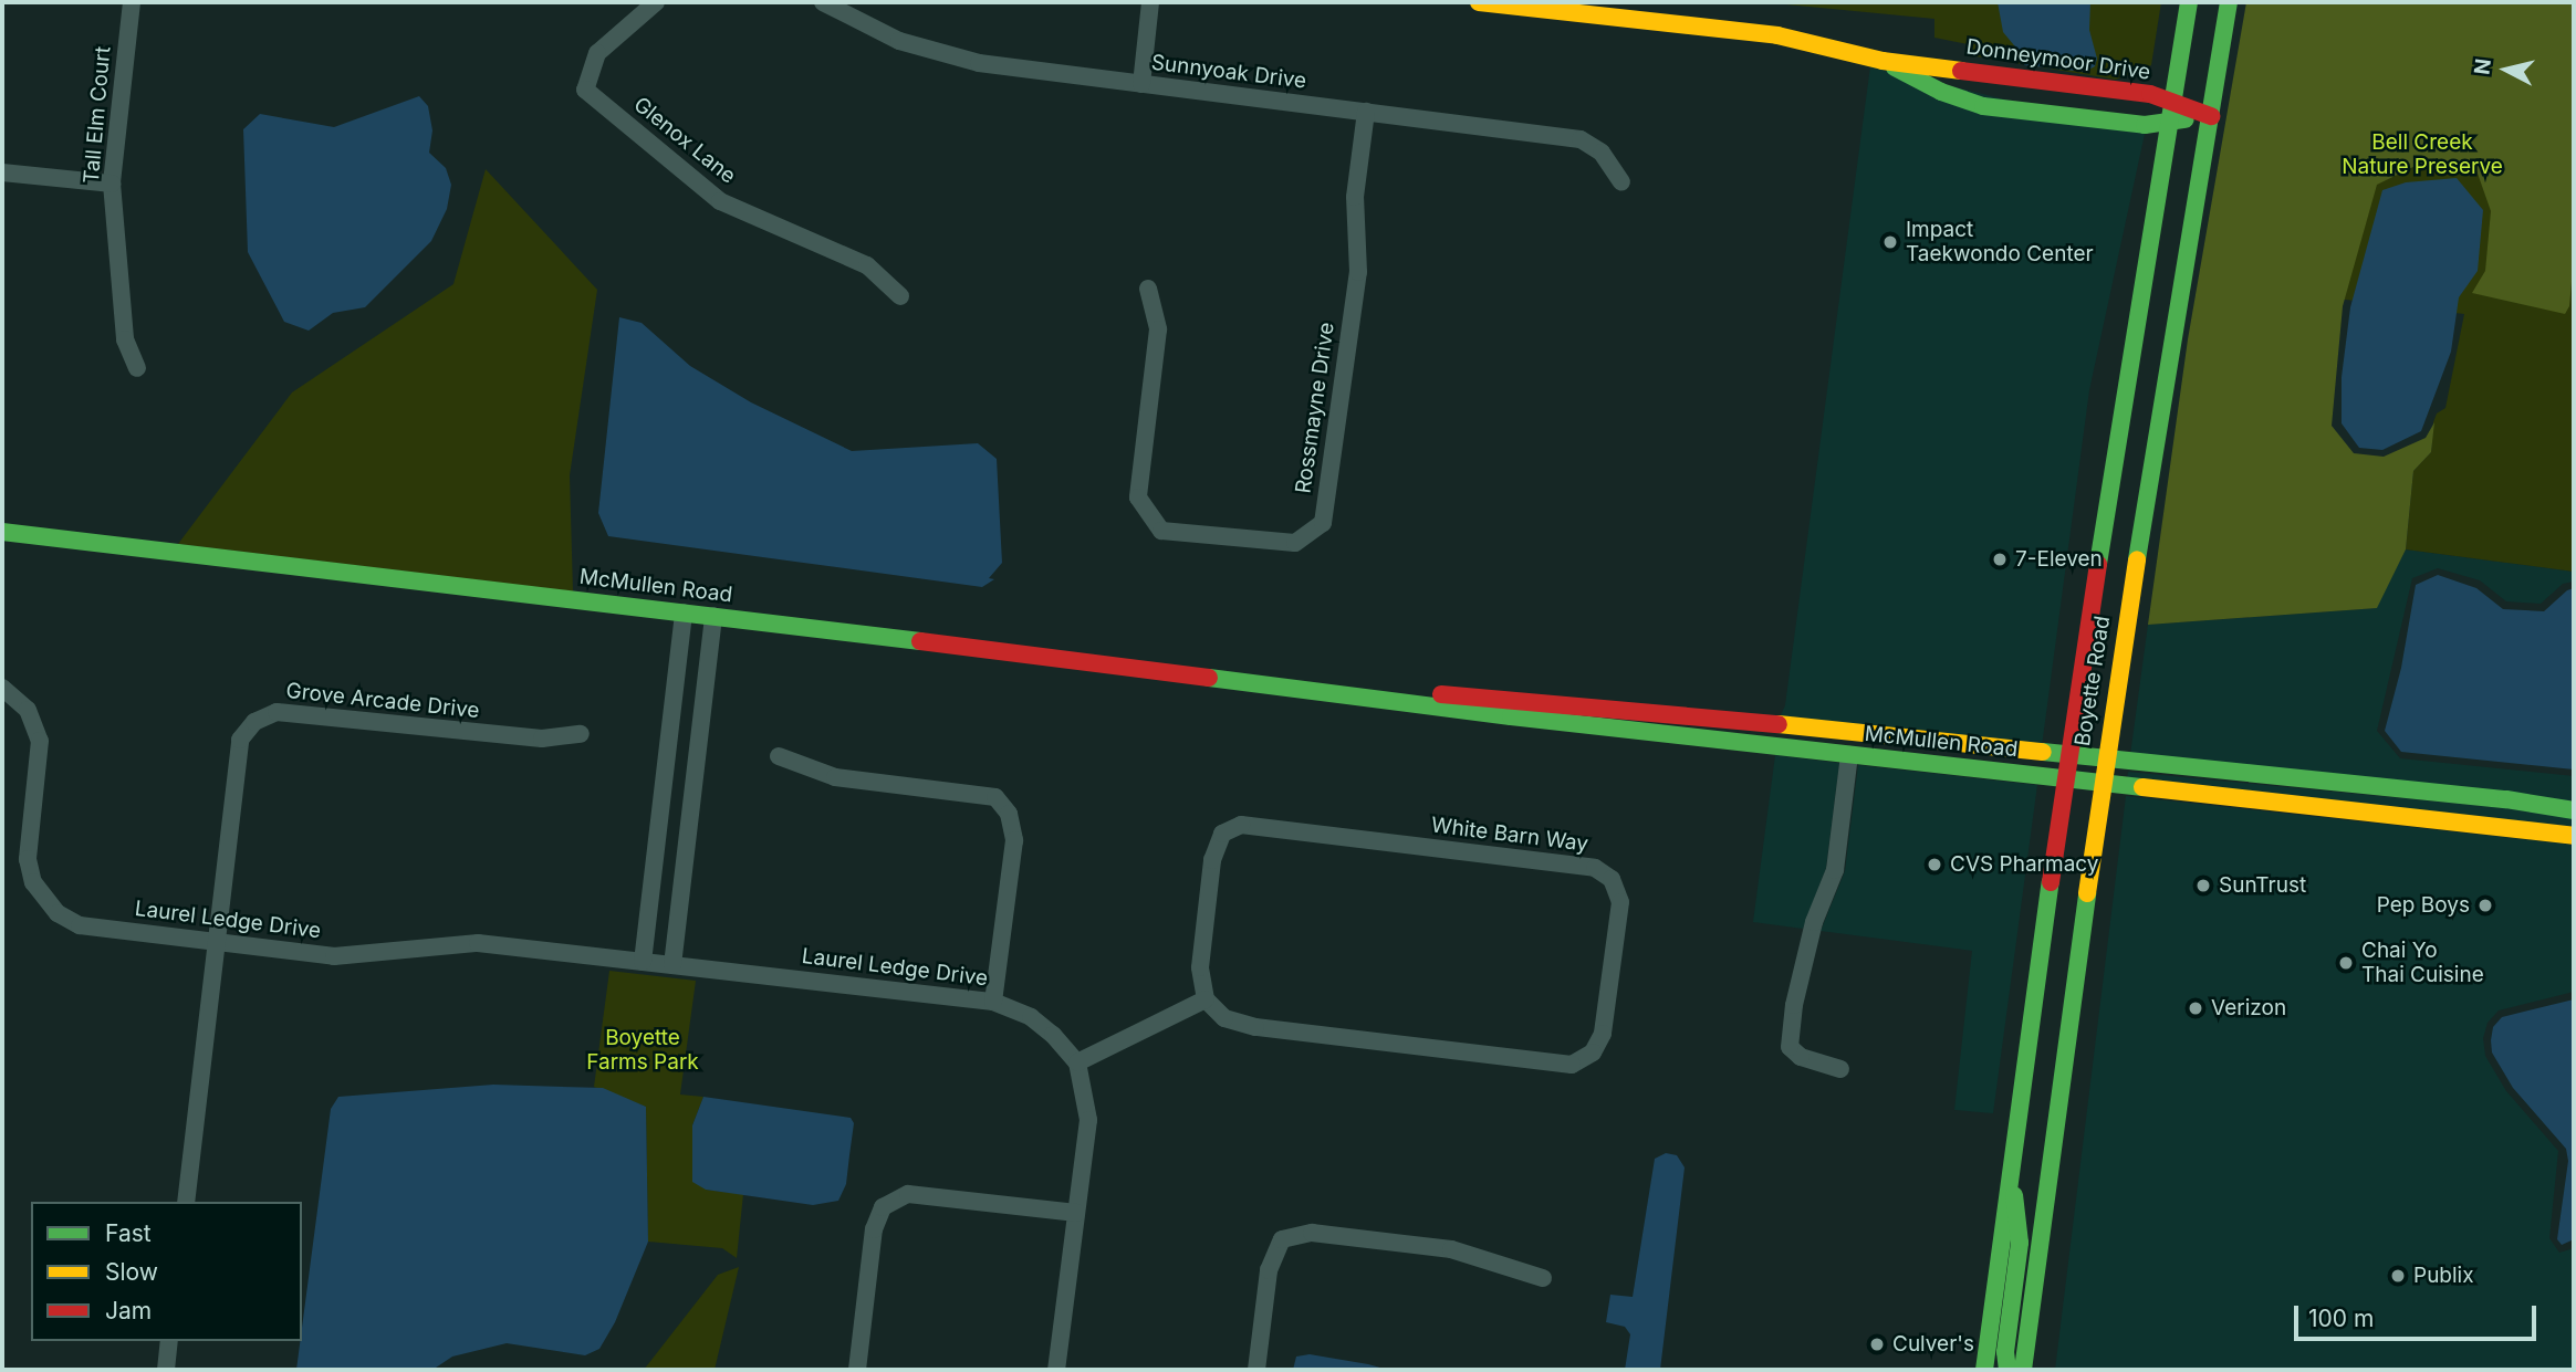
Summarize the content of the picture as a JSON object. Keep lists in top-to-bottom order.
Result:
{
  "streets": {
    "street": [
      "Donneymoor Drive",
      "Sunnyoak Drive",
      "Tall Elm Court",
      "Glenox Lane",
      "Rossmayne Drive",
      "McMullen Road",
      "Boyette Road",
      "Grove Arcade Drive",
      "White Barn Way",
      "Laurel Ledge Drive"
    ]
  },
  "crossings": [
    ["Donneymoor Drive", "Boyette Road"],
    ["Sunnyoak Drive", "Rossmayne Drive"],
    ["McMullen Road", "Boyette Road"],
    ["Grove Arcade Drive", "Laurel Ledge Drive"]
  ],
  "parks": ["Bell Creek Nature Preserve", "Boyette Farms Park"],
  "places": [
    "Impact Taekwondo Center",
    "7-Eleven",
    "CVS Pharmacy",
    "SunTrust",
    "Pep Boys",
    "Chai Yo Thai Cuisine",
    "Verizon",
    "Publix",
    "Culver's"
  ],
  "legend": ["Fast", "Slow", "Jam"],
  "scale_bar": "100 m",
  "north": "left"
}
